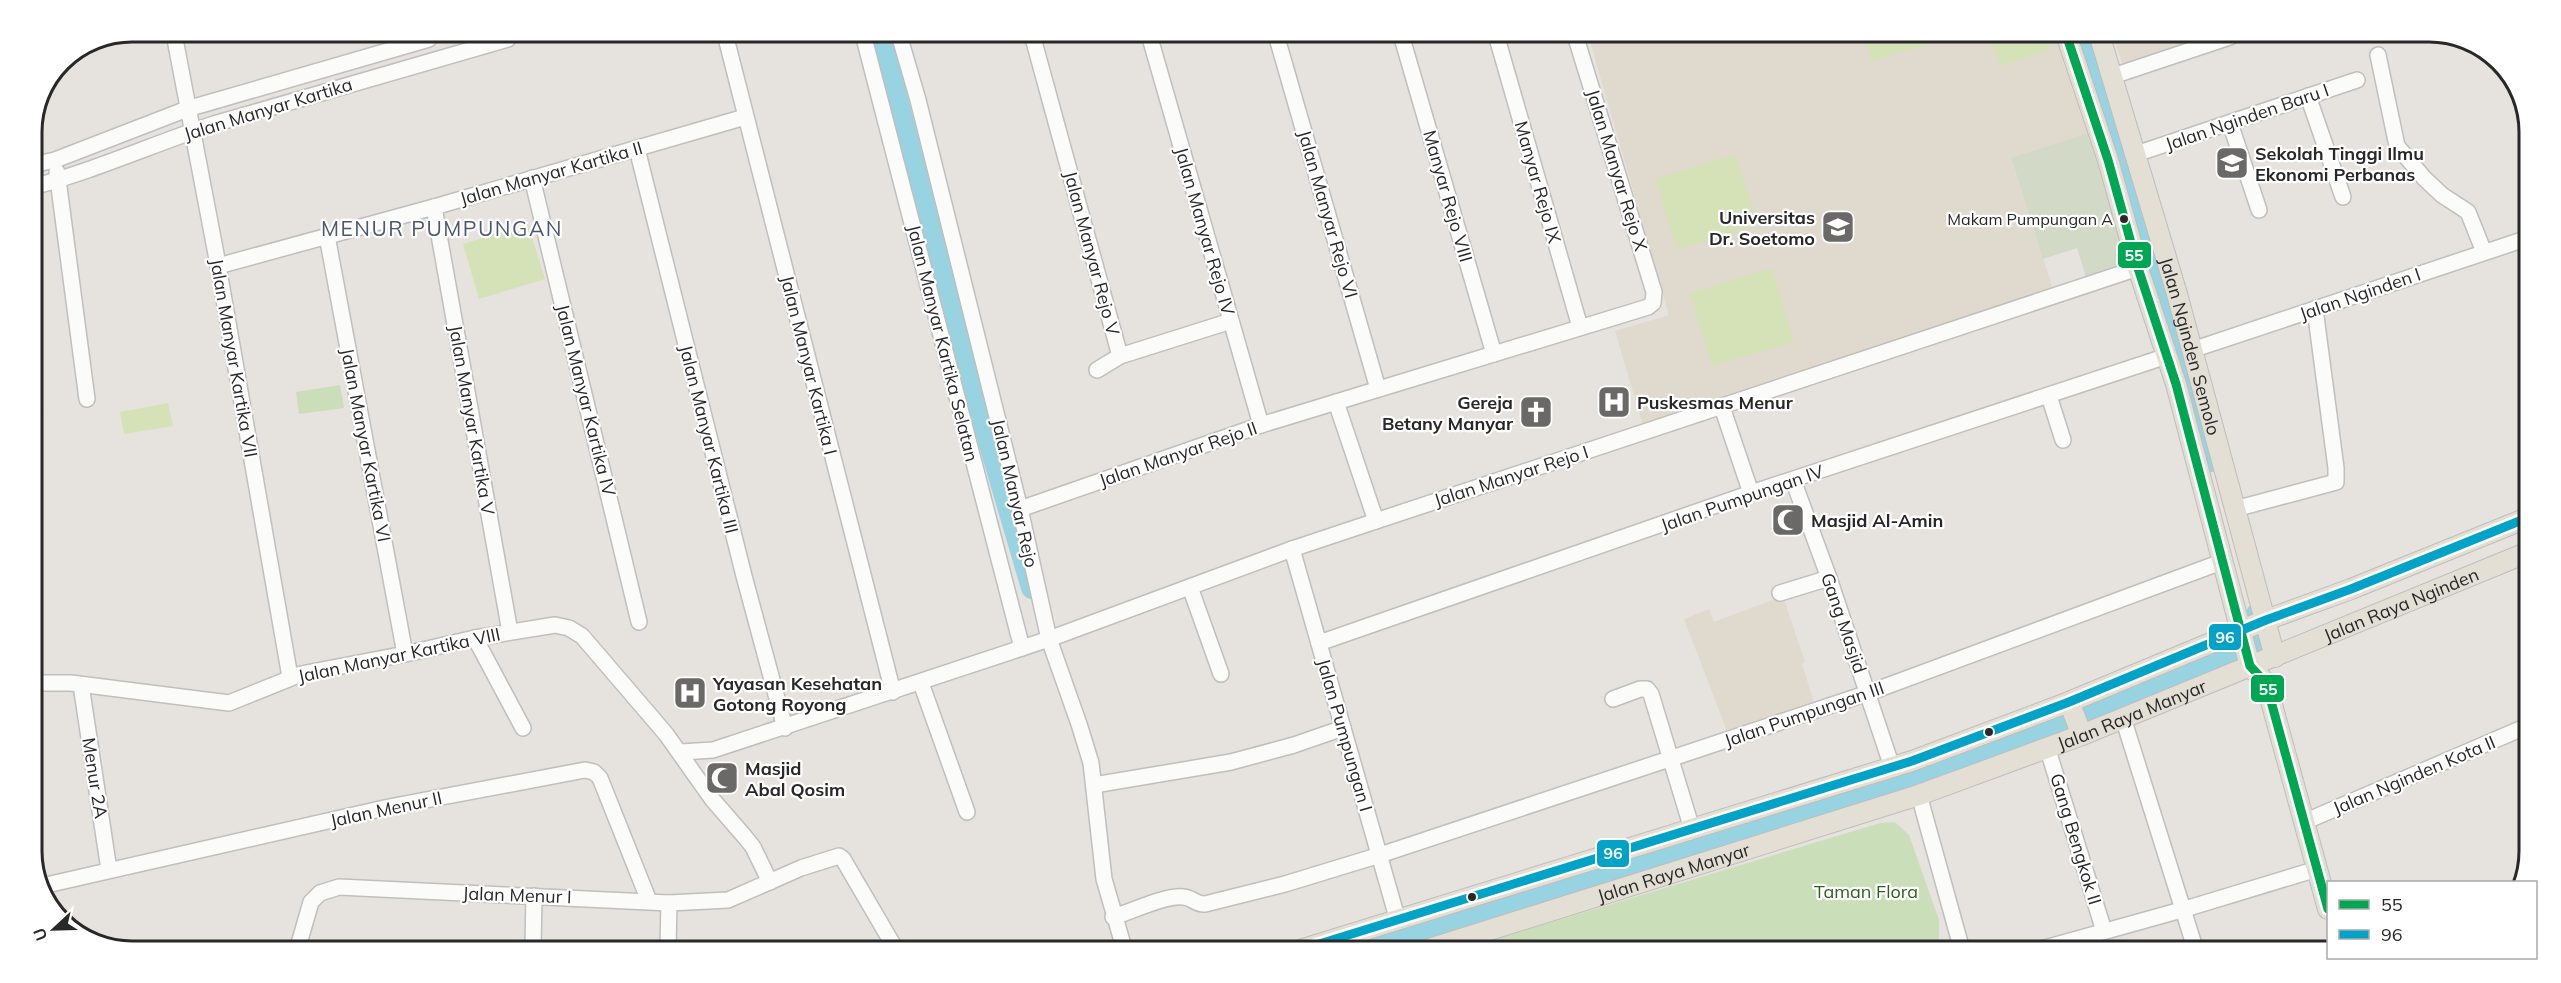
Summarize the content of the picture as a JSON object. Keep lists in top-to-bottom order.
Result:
{
  "streets": {
    "main road": ["Jalan Nginden Semolo", "Jalan Raya Nginden", "Jalan Raya Manyar"],
    "street": [
      "Jalan Manyar Kartika",
      "Jalan Nginden Baru I",
      "Jalan Manyar Rejo X",
      "Jalan Manyar Kartika II",
      "Manyar Rejo IX",
      "Manyar Rejo VIII",
      "Jalan Manyar Rejo VI",
      "Jalan Manyar Rejo IV",
      "Jalan Manyar Rejo V",
      "Jalan Nginden I",
      "Jalan Manyar Kartika Selatan",
      "Jalan Manyar Kartika VII",
      "Jalan Manyar Kartika I",
      "Jalan Manyar Kartika IV",
      "Jalan Manyar Kartika V",
      "Jalan Manyar Kartika III",
      "Jalan Manyar Kartika VI",
      "Jalan Manyar Rejo II",
      "Jalan Manyar Rejo I",
      "Jalan Manyar Rejo",
      "Jalan Pumpungan IV",
      "Gang Masjid",
      "Jalan Manyar Kartika VIII",
      "Jalan Pumpungan III",
      "Jalan Pumpungan I",
      "Jalan Nginden Kota II",
      "Menur 2A",
      "Jalan Menur II",
      "Gang Bengkok II",
      "Jalan Menur I"
    ]
  },
  "crossings": [
    ["Jalan Manyar Kartika", "Jalan Manyar Kartika VII"],
    ["Jalan Nginden Baru I", "Jalan Nginden Semolo"],
    ["Jalan Manyar Rejo X", "Jalan Manyar Rejo II"],
    ["Jalan Manyar Kartika II", "Jalan Manyar Kartika VII"],
    ["Jalan Manyar Kartika II", "Jalan Manyar Kartika I"],
    ["Jalan Manyar Kartika II", "Jalan Manyar Kartika IV"],
    ["Jalan Manyar Kartika II", "Jalan Manyar Kartika V"],
    ["Jalan Manyar Kartika II", "Jalan Manyar Kartika III"],
    ["Jalan Manyar Kartika II", "Jalan Manyar Kartika VI"],
    ["Manyar Rejo IX", "Jalan Manyar Rejo II"],
    ["Manyar Rejo VIII", "Jalan Manyar Rejo II"],
    ["Jalan Manyar Rejo VI", "Jalan Manyar Rejo II"],
    ["Jalan Manyar Rejo IV", "Jalan Manyar Rejo V"],
    ["Jalan Manyar Rejo IV", "Jalan Manyar Rejo II"],
    ["Jalan Nginden I", "Jalan Nginden Semolo"],
    ["Jalan Manyar Kartika Selatan", "Jalan Manyar Rejo I"],
    ["Jalan Nginden Semolo", "Jalan Manyar Rejo I"],
    ["Jalan Nginden Semolo", "Jalan Pumpungan IV"],
    ["Jalan Nginden Semolo", "Jalan Raya Nginden"],
    ["Jalan Nginden Semolo", "Jalan Pumpungan III"],
    ["Jalan Nginden Semolo", "Jalan Raya Manyar"],
    ["Jalan Manyar Kartika VII", "Jalan Manyar Kartika VIII"],
    ["Jalan Manyar Kartika I", "Jalan Manyar Rejo I"],
    ["Jalan Manyar Kartika V", "Jalan Manyar Kartika VIII"],
    ["Jalan Manyar Kartika III", "Jalan Manyar Rejo I"],
    ["Jalan Manyar Kartika VI", "Jalan Manyar Kartika VIII"],
    ["Jalan Manyar Rejo II", "Jalan Manyar Rejo"],
    ["Jalan Manyar Rejo I", "Jalan Manyar Rejo"],
    ["Jalan Manyar Rejo I", "Jalan Manyar Kartika VIII"],
    ["Jalan Manyar Rejo I", "Jalan Pumpungan I"],
    ["Jalan Manyar Rejo", "Jalan Pumpungan III"],
    ["Jalan Pumpungan IV", "Gang Masjid"],
    ["Jalan Pumpungan IV", "Jalan Pumpungan I"],
    ["Jalan Raya Nginden", "Jalan Raya Manyar"],
    ["Gang Masjid", "Jalan Pumpungan III"],
    ["Gang Masjid", "Jalan Raya Manyar"],
    ["Jalan Manyar Kartika VIII", "Menur 2A"],
    ["Jalan Manyar Kartika VIII", "Jalan Menur I"],
    ["Jalan Pumpungan III", "Jalan Pumpungan I"],
    ["Jalan Raya Manyar", "Jalan Pumpungan I"],
    ["Jalan Raya Manyar", "Gang Bengkok II"],
    ["Menur 2A", "Jalan Menur II"],
    ["Jalan Menur II", "Jalan Menur I"]
  ],
  "districts": ["MENUR PUMPUNGAN"],
  "parks": ["Taman Flora"],
  "places": {
    "school or university": ["Sekolah Tinggi Ilmu Ekonomi Perbanas", "Universitas Dr. Soetomo"],
    "other": ["Makam Pumpungan A"],
    "hospital": ["Puskesmas Menur", "Yayasan Kesehatan Gotong Royong"],
    "church": ["Gereja Betany Manyar"],
    "mosque": ["Masjid Al-Amin", "Masjid Abal Qosim"]
  },
  "lines": ["transit line 55", "transit line 96"],
  "legend": ["55", "96"],
  "north": "left"
}
